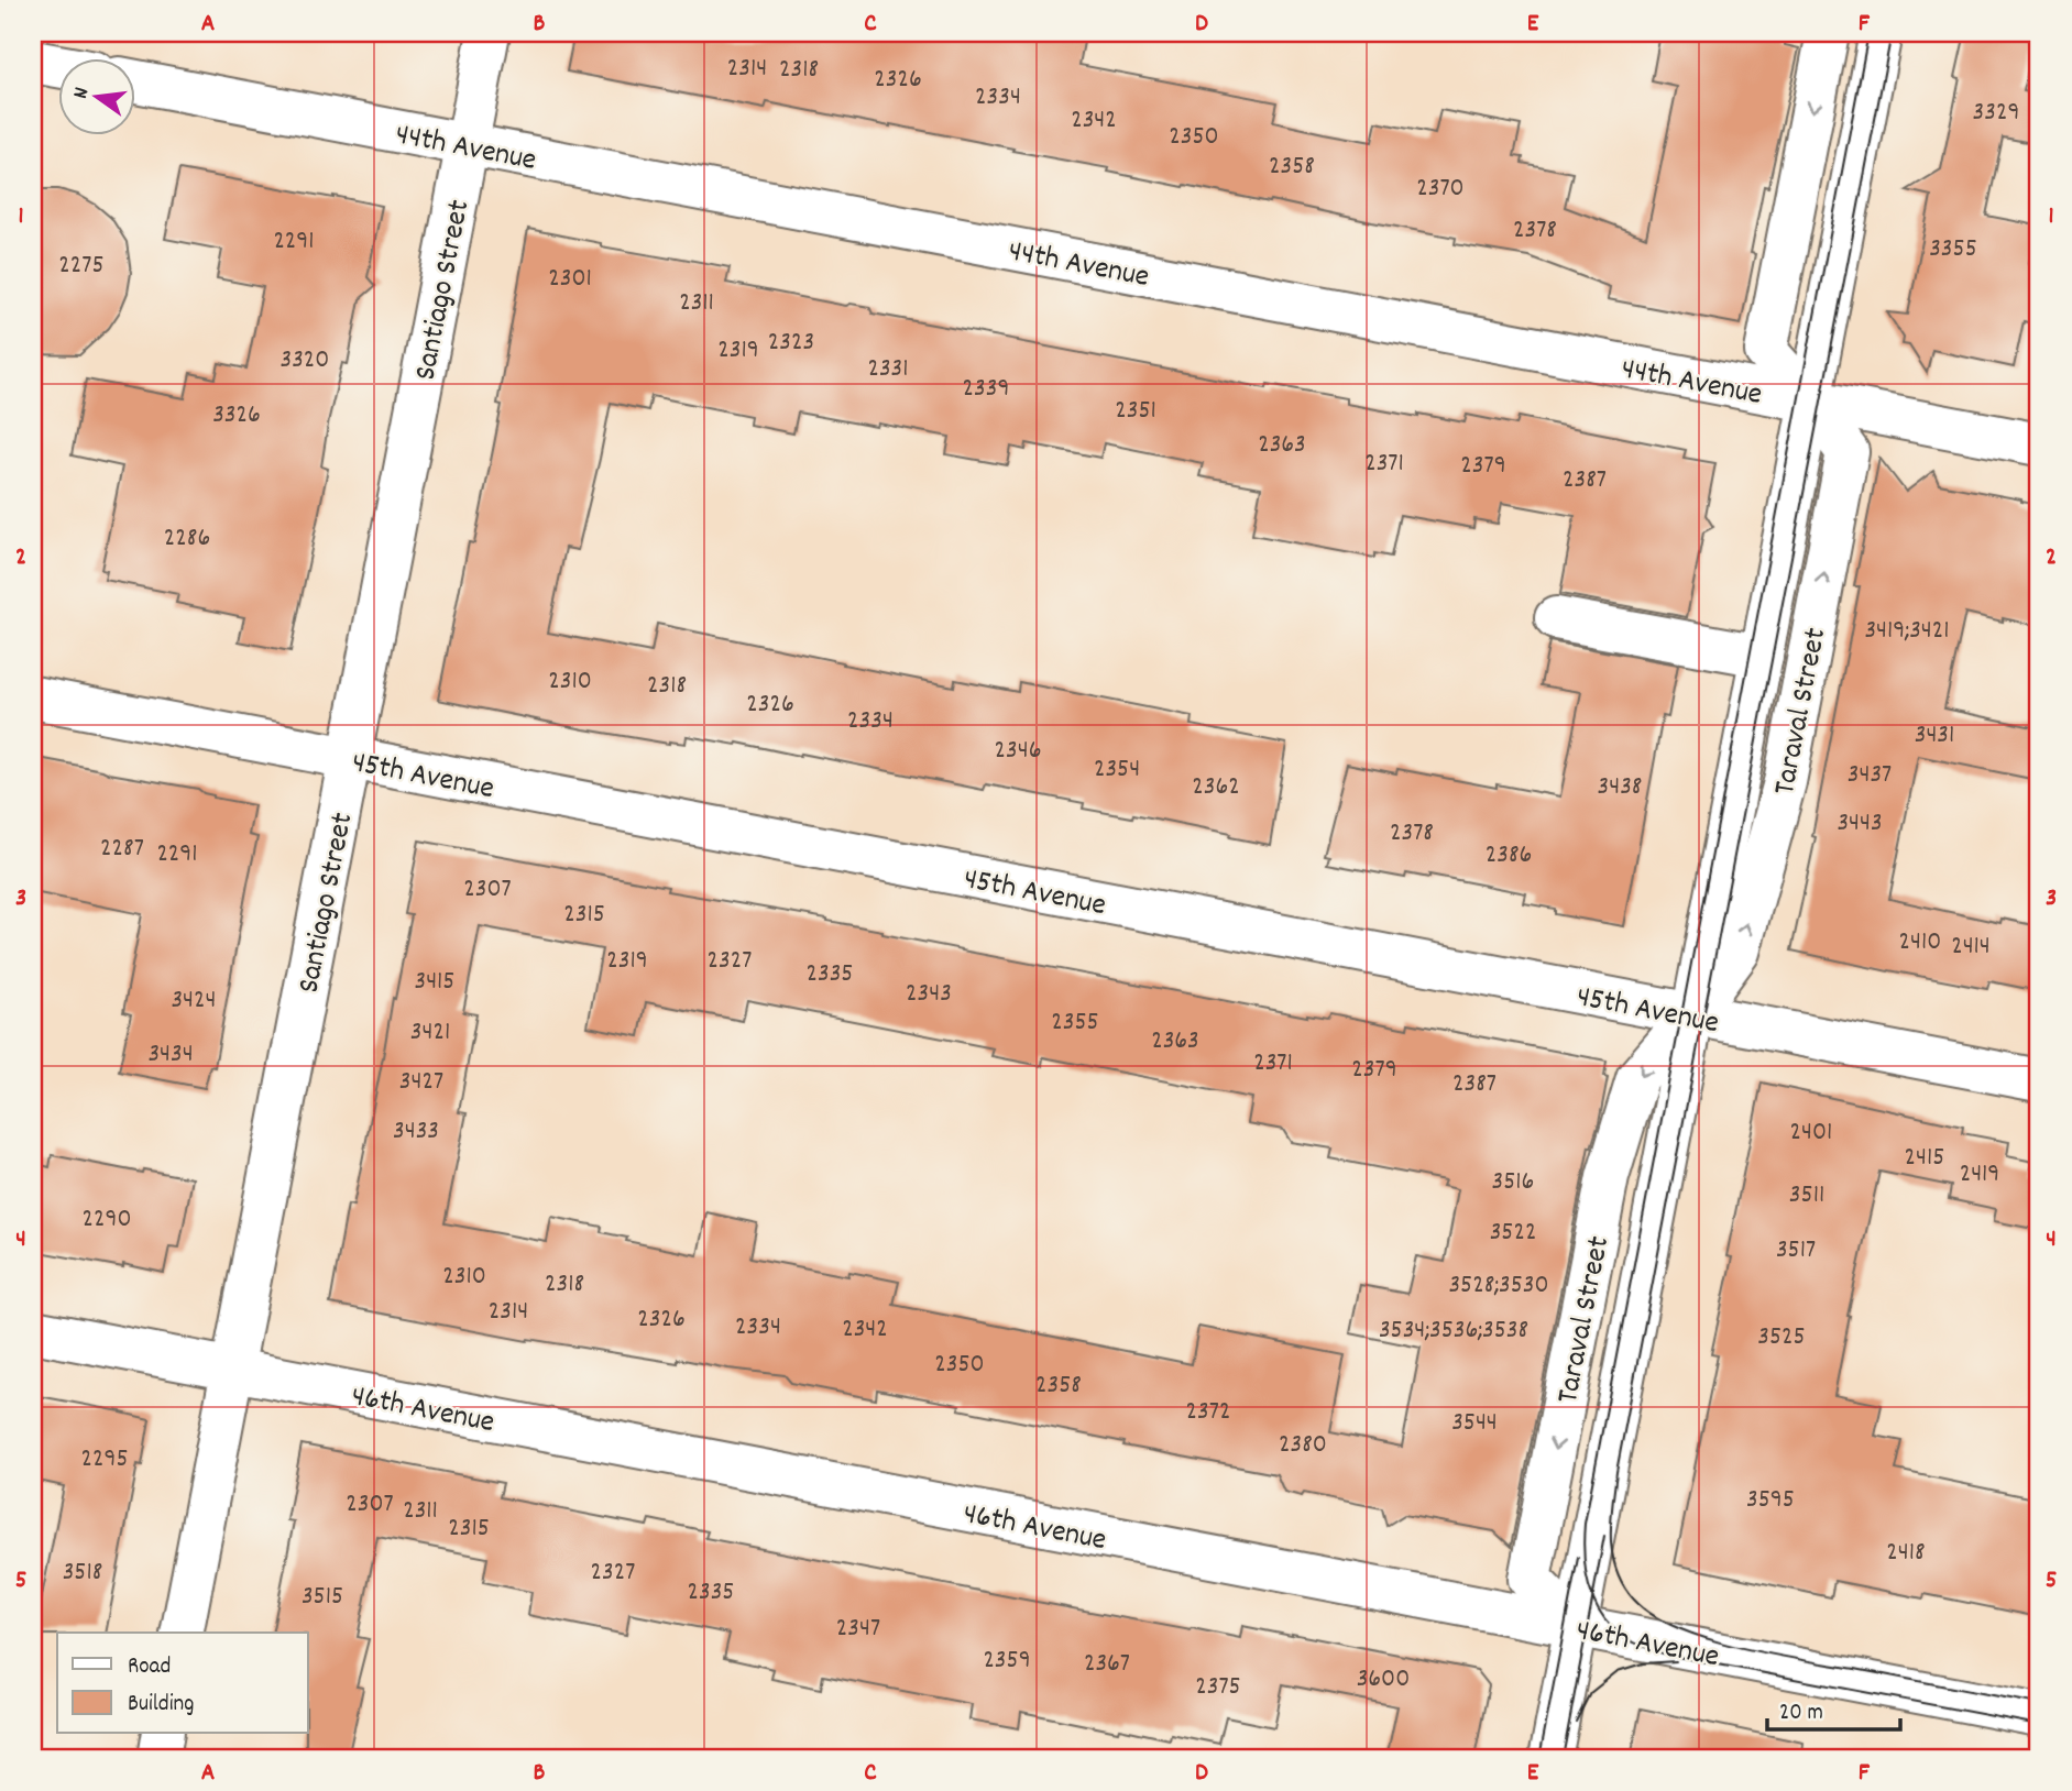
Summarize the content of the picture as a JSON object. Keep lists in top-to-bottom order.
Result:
{
  "streets": {
    "street": [
      "44th Avenue",
      "Santiago Street",
      "Taraval Street",
      "45th Avenue",
      "46th Avenue"
    ]
  },
  "crossings": [
    ["44th Avenue", "Santiago Street"],
    ["44th Avenue", "Taraval Street"],
    ["Santiago Street", "45th Avenue"],
    ["Santiago Street", "46th Avenue"],
    ["Taraval Street", "45th Avenue"],
    ["Taraval Street", "46th Avenue"]
  ],
  "house_numbers": [
    "2314",
    "2318",
    "2326",
    "2334",
    "3329",
    "2342",
    "2350",
    "2358",
    "2370",
    "2378",
    "2291",
    "3355",
    "2275",
    "2301",
    "2311",
    "2323",
    "2319",
    "3320",
    "2331",
    "2339",
    "2351",
    "3326",
    "2363",
    "2371",
    "2379",
    "2387",
    "2286",
    "3419;3421",
    "2310",
    "2318",
    "2326",
    "2334",
    "3431",
    "2346",
    "2354",
    "3437",
    "2362",
    "3438",
    "3443",
    "2378",
    "2287",
    "2291",
    "2386",
    "2307",
    "2315",
    "2410",
    "2414",
    "2319",
    "2327",
    "2335",
    "3415",
    "2343",
    "3424",
    "2355",
    "3421",
    "2363",
    "3434",
    "2371",
    "2379",
    "3427",
    "2387",
    "3433",
    "2401",
    "2415",
    "2419",
    "3516",
    "3511",
    "2290",
    "3522",
    "3517",
    "2310",
    "2318",
    "3528;3530",
    "2314",
    "2326",
    "2334",
    "2342",
    "3534;3536;3538",
    "3525",
    "2350",
    "2358",
    "2372",
    "3544",
    "2380",
    "2295",
    "3595",
    "2307",
    "2311",
    "2315",
    "2418",
    "3518",
    "2327",
    "2335",
    "3515",
    "2347",
    "2359",
    "2367",
    "3600",
    "2375"
  ],
  "legend": ["Road", "Building"],
  "scale_bar": "20 m",
  "north": "left",
  "grid": {
    "columns": [
      "A",
      "B",
      "C",
      "D",
      "E",
      "F"
    ],
    "rows": [
      "1",
      "2",
      "3",
      "4",
      "5"
    ]
  }
}
